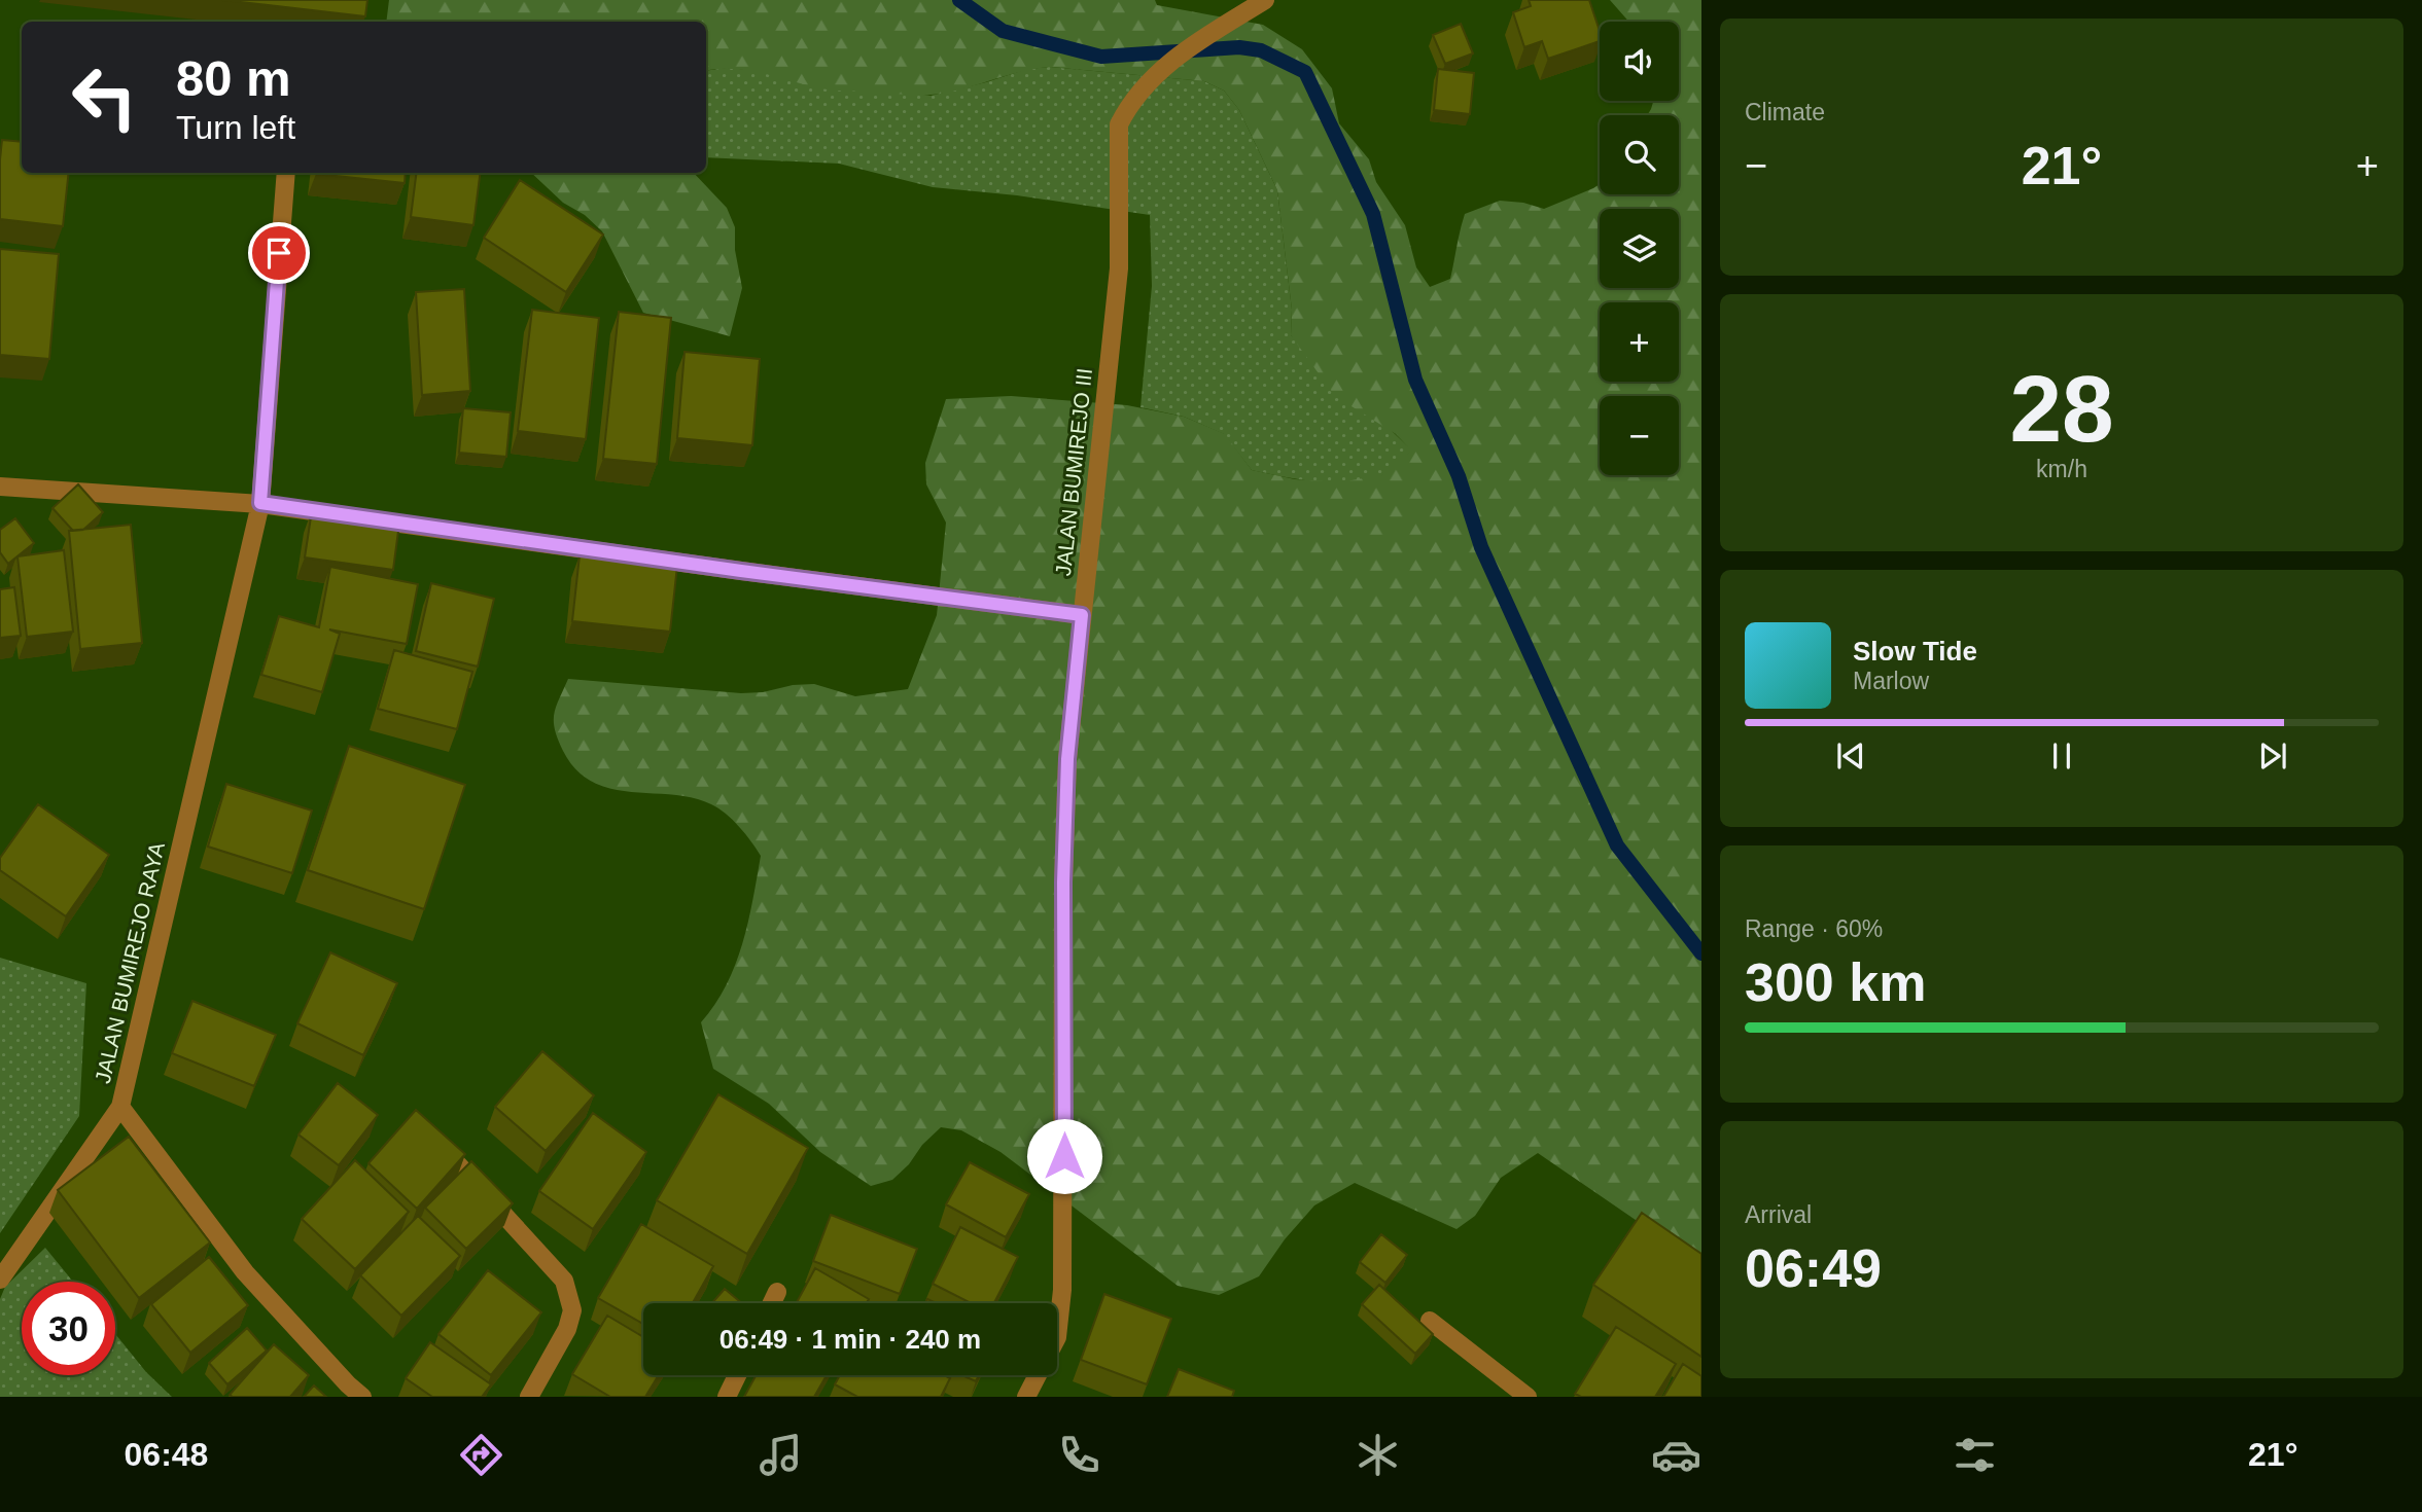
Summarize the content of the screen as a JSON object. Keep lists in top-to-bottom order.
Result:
{
  "streets": {
    "street": ["JALAN BUMIREJO III", "JALAN BUMIREJO RAYA"]
  },
  "page": {
    "tile": [
      "Climate",
      ["28", "km/h"],
      ["Range · 60%", "300 km"],
      ["Arrival", "06:49"]
    ],
    "map_buttons": ["+", "−"],
    "turn": ["80 m", "Turn left"],
    "heat": ["−", "21°", "+"],
    "song": ["Slow Tide", "Marlow"],
    "limit": "30",
    "trip": "06:49 · 1 min · 240 m",
    "tabs": ["06:48", "21°"]
  }
}
